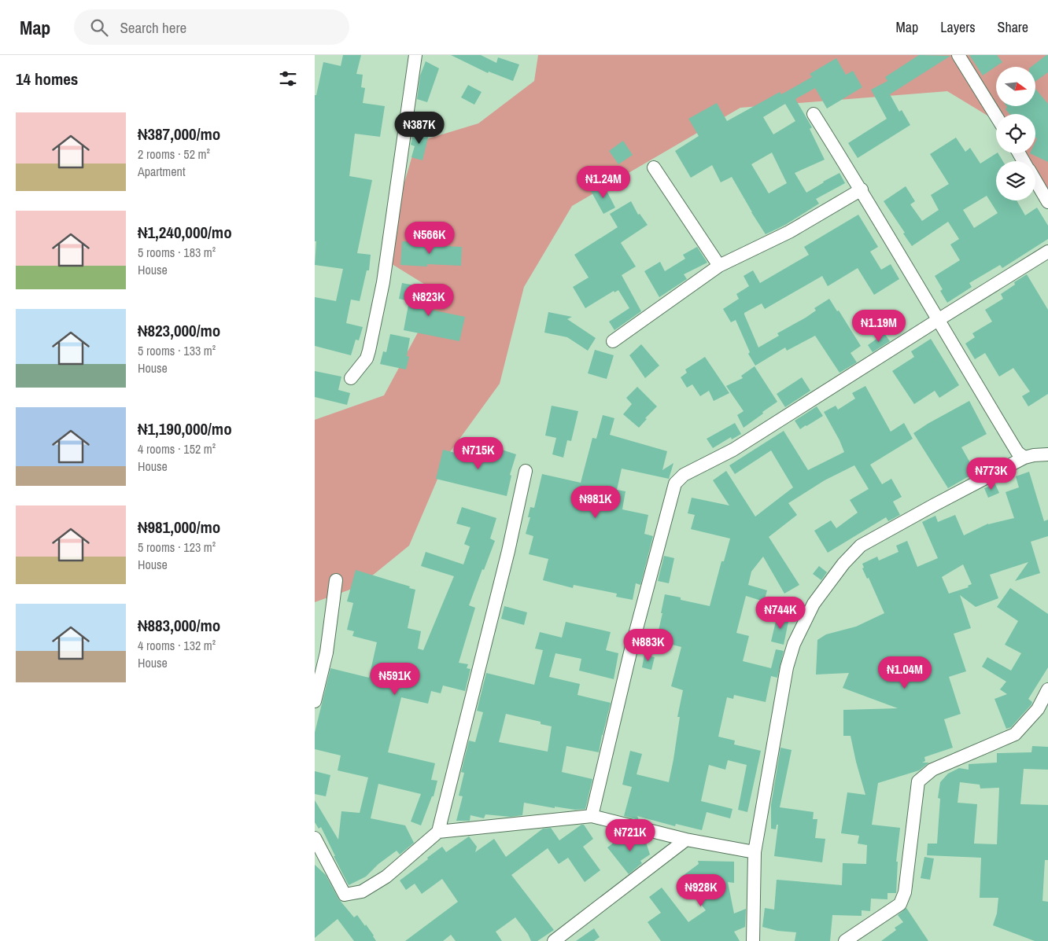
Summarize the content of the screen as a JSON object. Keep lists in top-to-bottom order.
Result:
{
  "north": "right",
  "page": {
    "header": "Map",
    "search": "Search here",
    "nav": ["Map", "Layers", "Share"],
    "heading": "14 homes",
    "list": [
      {
        "name": "₦387,000/mo",
        "note": "2 rooms · 52 m² · Apartment"
      },
      {
        "name": "₦1,240,000/mo",
        "note": "5 rooms · 183 m² · House"
      },
      {
        "name": "₦823,000/mo",
        "note": "5 rooms · 133 m² · House"
      },
      {
        "name": "₦1,190,000/mo",
        "note": "4 rooms · 152 m² · House"
      },
      {
        "name": "₦981,000/mo",
        "note": "5 rooms · 123 m² · House"
      },
      {
        "name": "₦883,000/mo",
        "note": "4 rooms · 132 m² · House"
      }
    ],
    "price": [
      "₦387K",
      "₦1.24M",
      "₦566K",
      "₦823K",
      "₦1.19M",
      "₦715K",
      "₦773K",
      "₦981K",
      "₦744K",
      "₦883K",
      "₦1.04M",
      "₦591K",
      "₦721K",
      "₦928K"
    ]
  }
}
